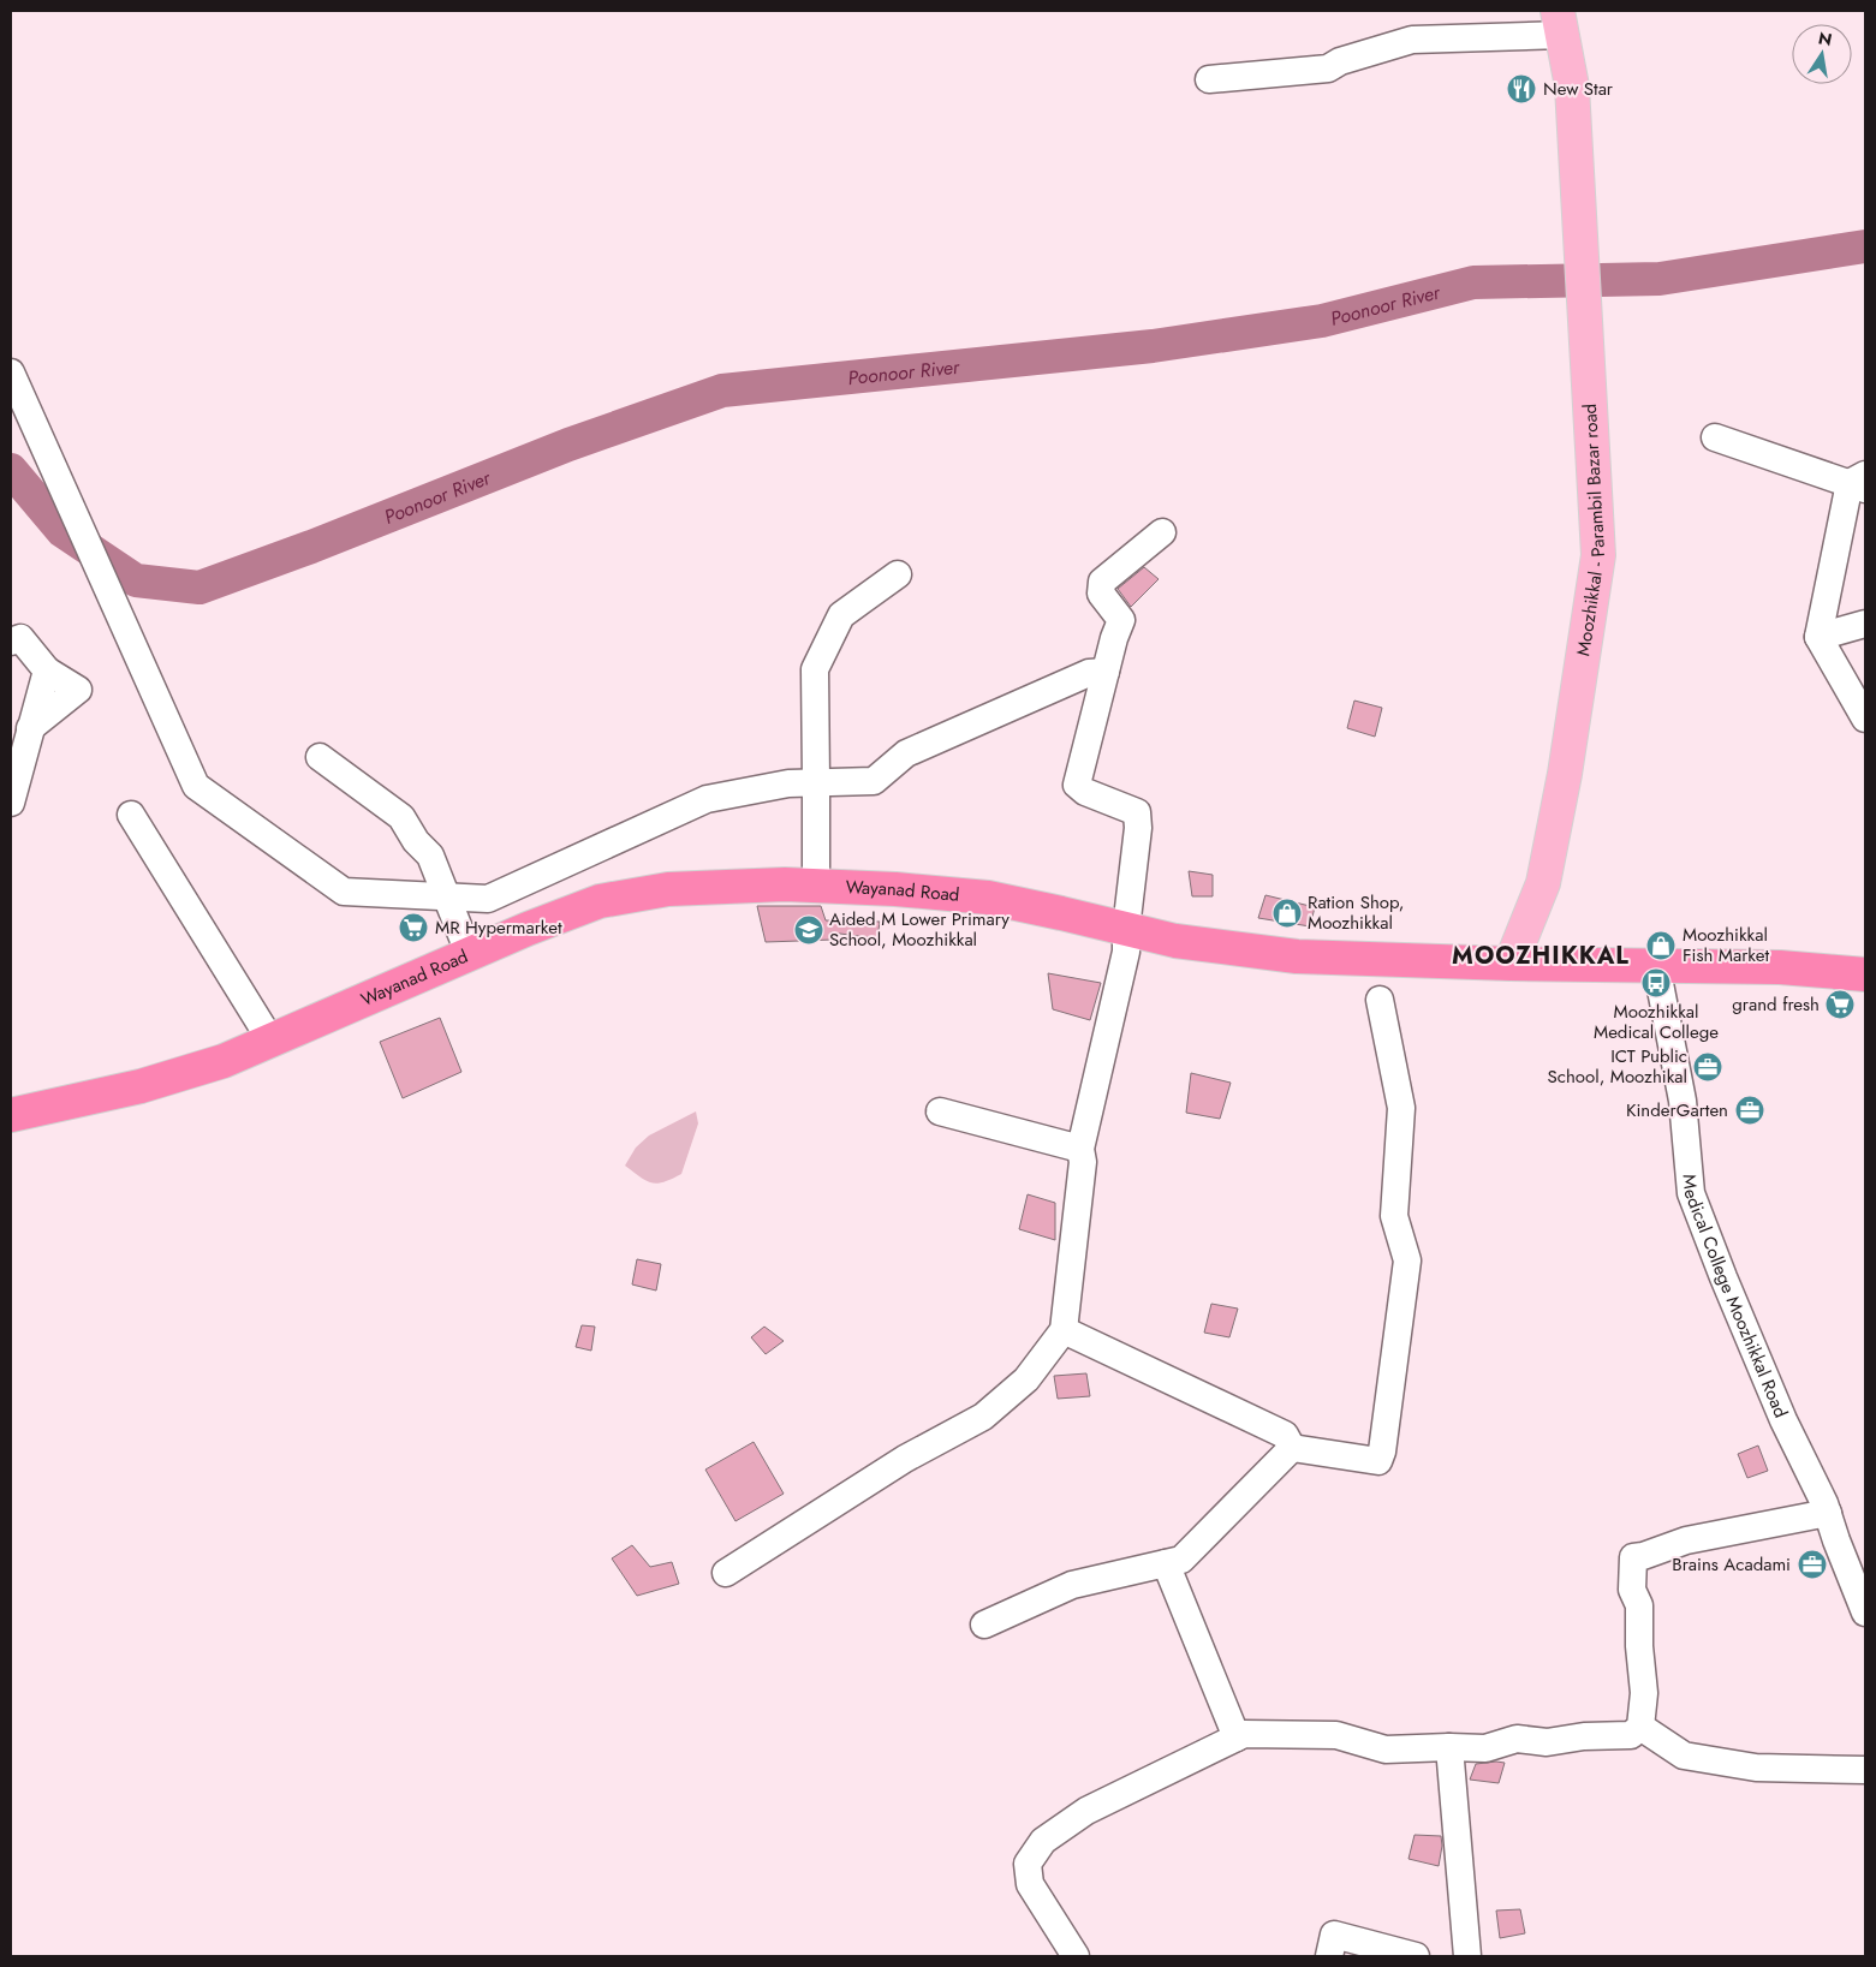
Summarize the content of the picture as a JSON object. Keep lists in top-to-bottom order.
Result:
{
  "streets": {
    "highway": ["Wayanad Road"],
    "main road": ["Moozhikkal - Parambil Bazar road"],
    "street": ["Medical College Moozhikkal Road"]
  },
  "crossings": [
    ["Moozhikkal - Parambil Bazar road", "Wayanad Road"],
    ["Wayanad Road", "Medical College Moozhikkal Road"]
  ],
  "districts": ["MOOZHIKKAL"],
  "water": ["Poonoor River"],
  "places": {
    "restaurant": ["New Star"],
    "shop": ["Ration Shop, Moozhikkal", "Moozhikkal Fish Market"],
    "supermarket": ["MR Hypermarket", "grand fresh"],
    "school or university": ["Aided M Lower Primary School, Moozhikkal"],
    "bus stop": ["Moozhikkal Medical College"],
    "office": ["ICT Public School, Moozhikal", "KinderGarten", "Brains Acadami"]
  },
  "north": "top"
}
